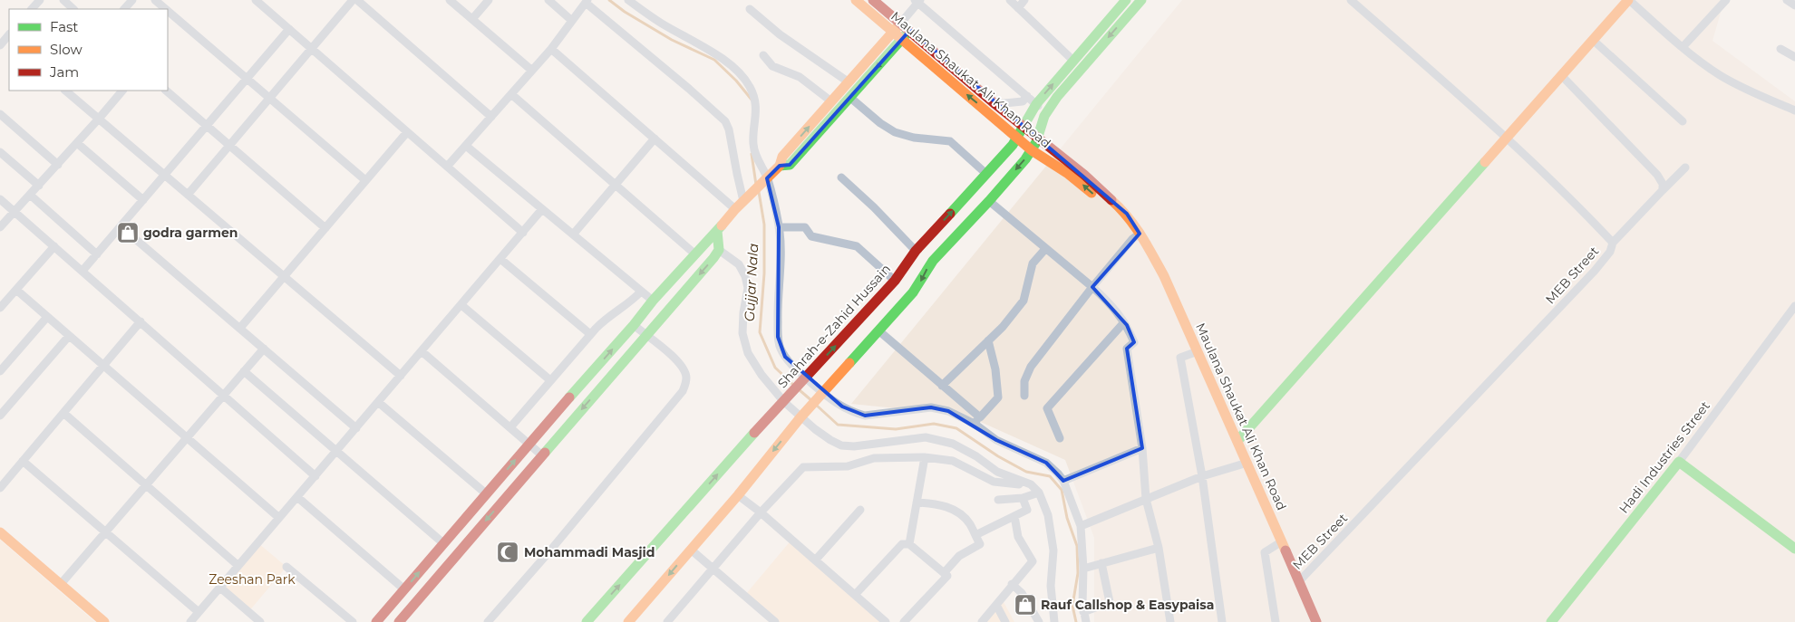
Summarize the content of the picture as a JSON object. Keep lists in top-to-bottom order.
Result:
{
  "streets": {
    "main road": ["Maulana Shaukat Ali Khan Road", "Shahrah-e-Zahid Hussain", "Hadi Industries Street"],
    "street": ["MEB Street"]
  },
  "crossings": [
    ["Maulana Shaukat Ali Khan Road", "MEB Street"],
    ["Maulana Shaukat Ali Khan Road", "Shahrah-e-Zahid Hussain"]
  ],
  "water": ["Gujjar Nala"],
  "parks": ["Zeeshan Park"],
  "places": {
    "shop": ["godra garmen", "Rauf Callshop & Easypaisa"],
    "mosque": ["Mohammadi Masjid"]
  },
  "legend": ["Fast", "Slow", "Jam"]
}
